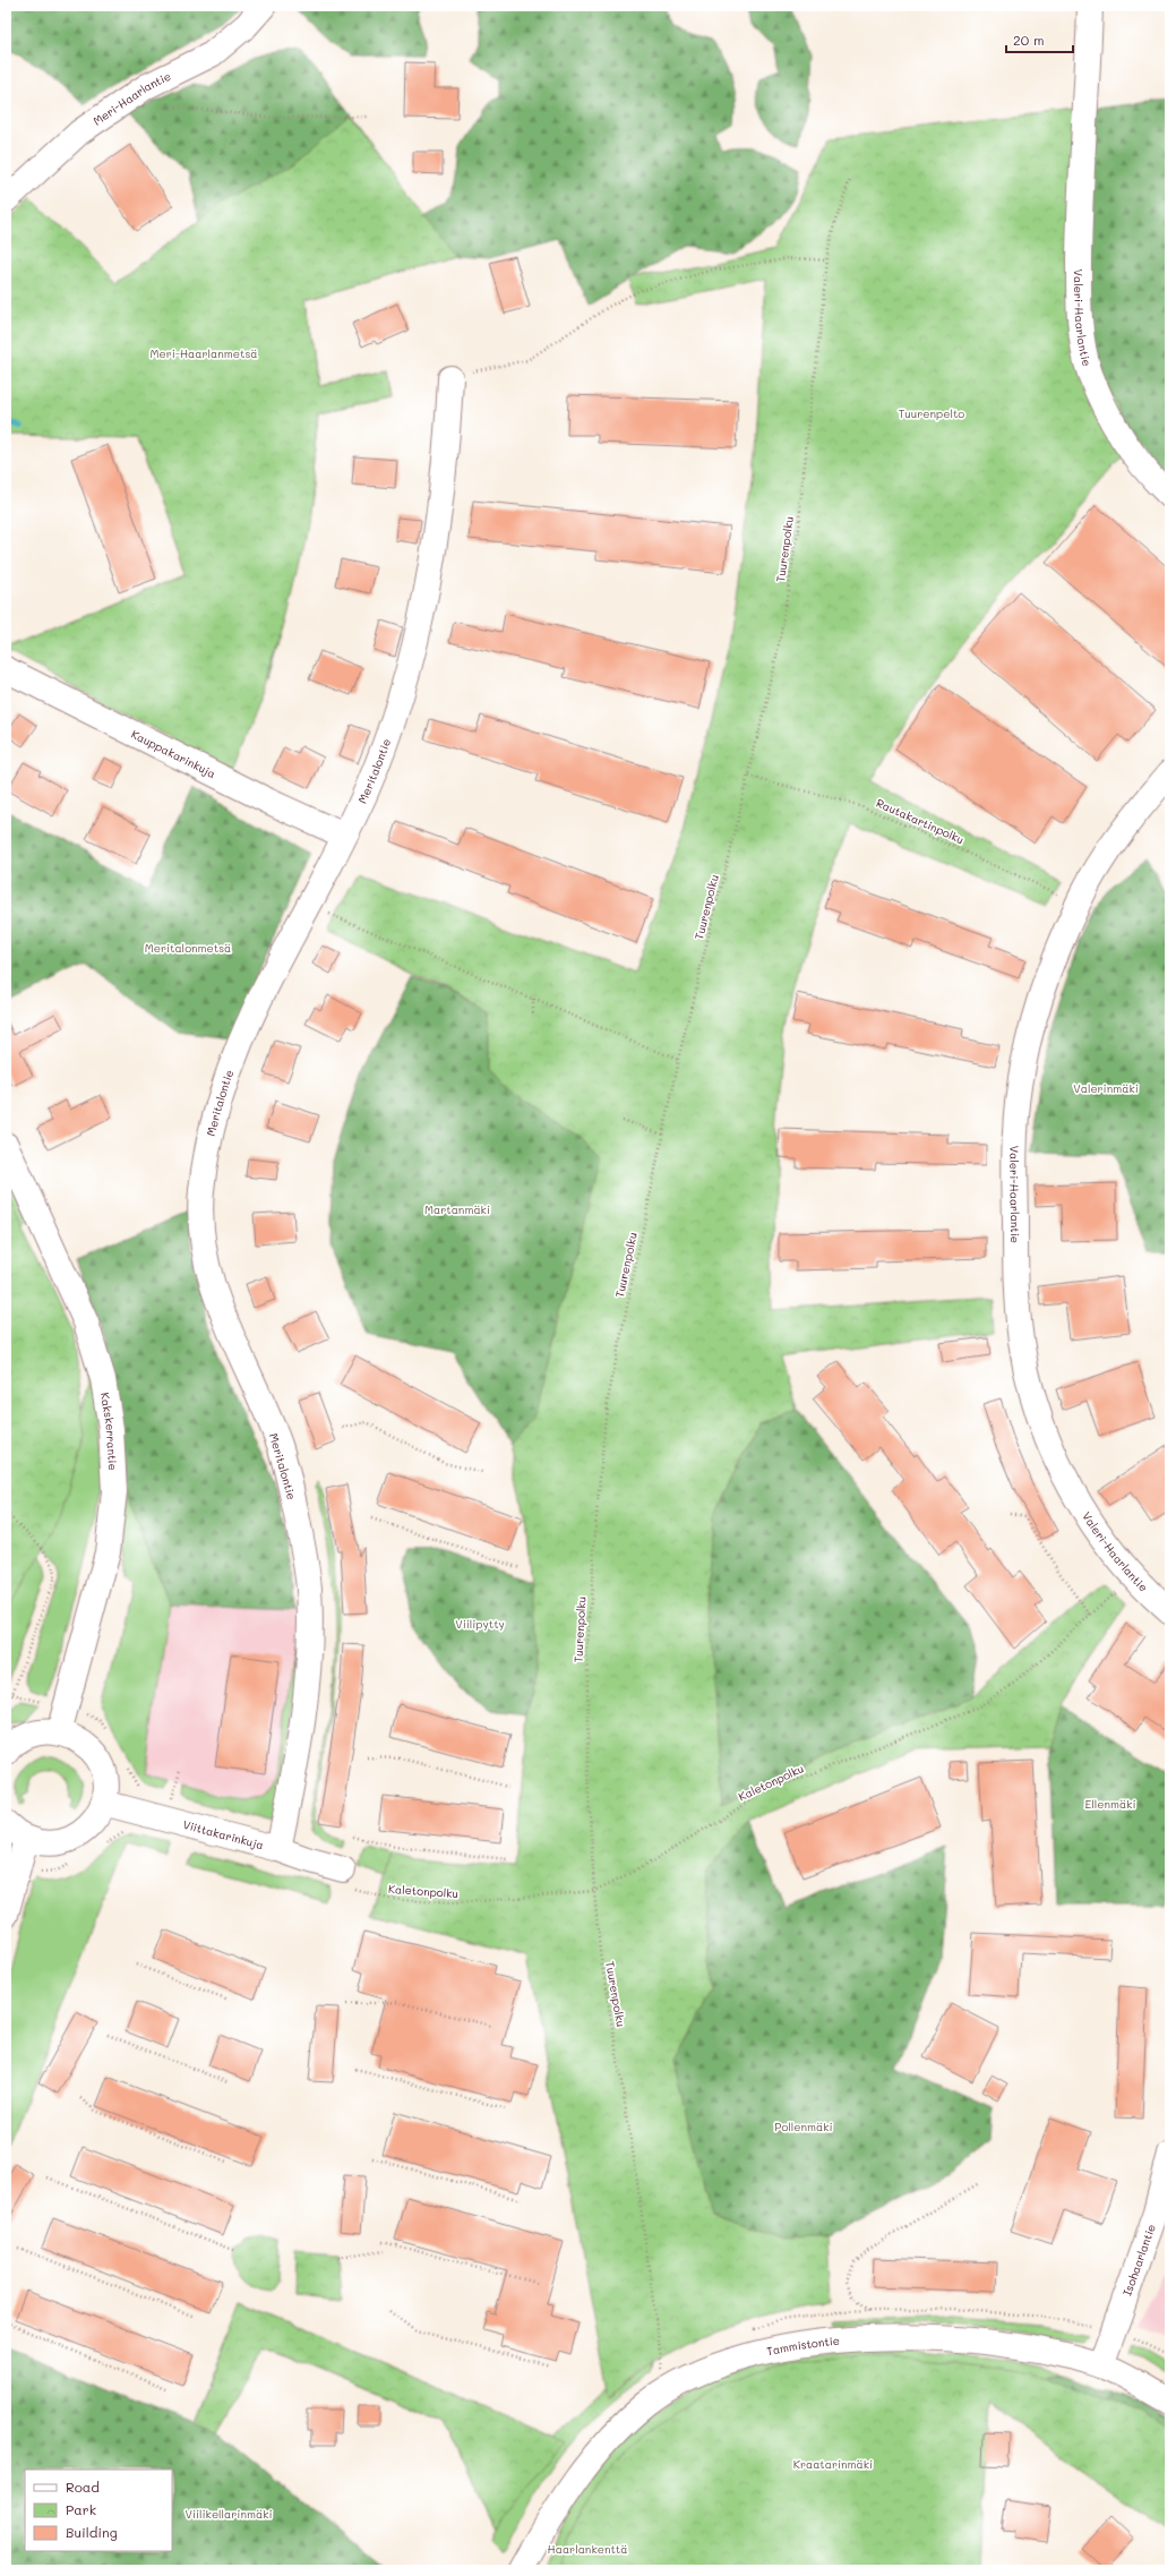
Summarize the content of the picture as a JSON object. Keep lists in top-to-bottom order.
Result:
{
  "streets": {
    "street": [
      "Meri-Haarlantie",
      "Valeri-Haarlantie",
      "Kauppakarinkuja",
      "Meritalontie",
      "Kakskerrantie",
      "Viittakarinkuja",
      "Isohaarlantie",
      "Tammistontie"
    ],
    "path": ["Tuurenpolku", "Rautakartinpolku", "Kaletonpolku"]
  },
  "crossings": [
    ["Valeri-Haarlantie", "Rautakartinpolku"],
    ["Tuurenpolku", "Rautakartinpolku"],
    ["Tuurenpolku", "Kaletonpolku"],
    ["Kauppakarinkuja", "Meritalontie"],
    ["Meritalontie", "Viittakarinkuja"],
    ["Isohaarlantie", "Tammistontie"]
  ],
  "parks": [
    "Meri-Haarlanmetsä",
    "Tuurenpelto",
    "Meritalonmetsä",
    "Valerinmäki",
    "Martanmäki",
    "Viilipytty",
    "Ellenmäki",
    "Pollenmäki",
    "Kraatarinmäki",
    "Viilikellarinmäki",
    "Haarlankenttä"
  ],
  "legend": ["Road", "Park", "Building"],
  "scale_bar": "20 m"
}
